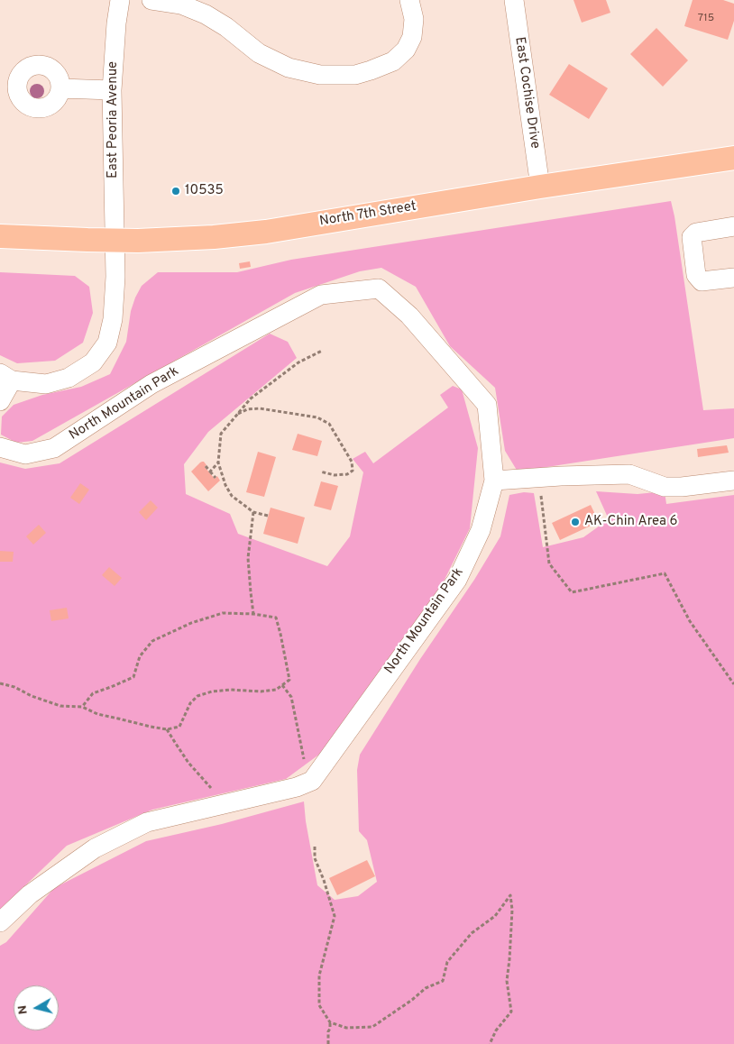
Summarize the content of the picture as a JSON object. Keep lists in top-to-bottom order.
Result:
{
  "streets": {
    "main road": ["North 7th Street"],
    "street": ["East Cochise Drive", "East Peoria Avenue", "North Mountain Park"]
  },
  "crossings": [
    ["East Cochise Drive", "North 7th Street"],
    ["East Peoria Avenue", "North 7th Street"]
  ],
  "places": ["10535", "AK-Chin Area 6"],
  "house_numbers": ["715"],
  "north": "left"
}
